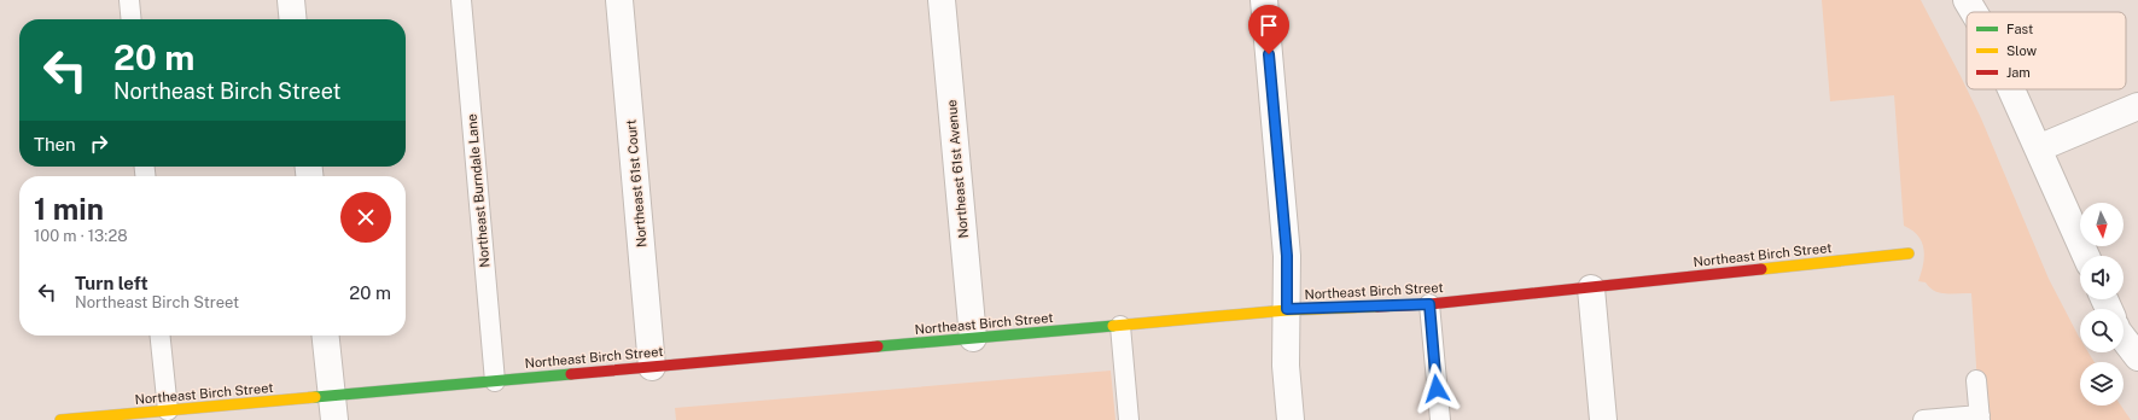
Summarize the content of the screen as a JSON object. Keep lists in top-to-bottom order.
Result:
{
  "streets": {
    "street": ["Northeast 61st Avenue", "Northeast 61st Court", "Northeast Birch Street"],
    "lane": ["Northeast Burndale Lane"]
  },
  "crossings": [
    ["Northeast 61st Avenue", "Northeast Birch Street"],
    ["Northeast 61st Court", "Northeast Birch Street"],
    ["Northeast Burndale Lane", "Northeast Birch Street"]
  ],
  "legend": ["Fast", "Slow", "Jam"],
  "north": "bottom",
  "page": {
    "turn": ["20 m", "Northeast Birch Street"],
    "then": "Then",
    "heading": ["1 min", "100 m · 13:28"],
    "list": [
      {
        "name": "Turn left",
        "note": "Northeast Birch Street",
        "value": "20 m"
      }
    ]
  }
}
